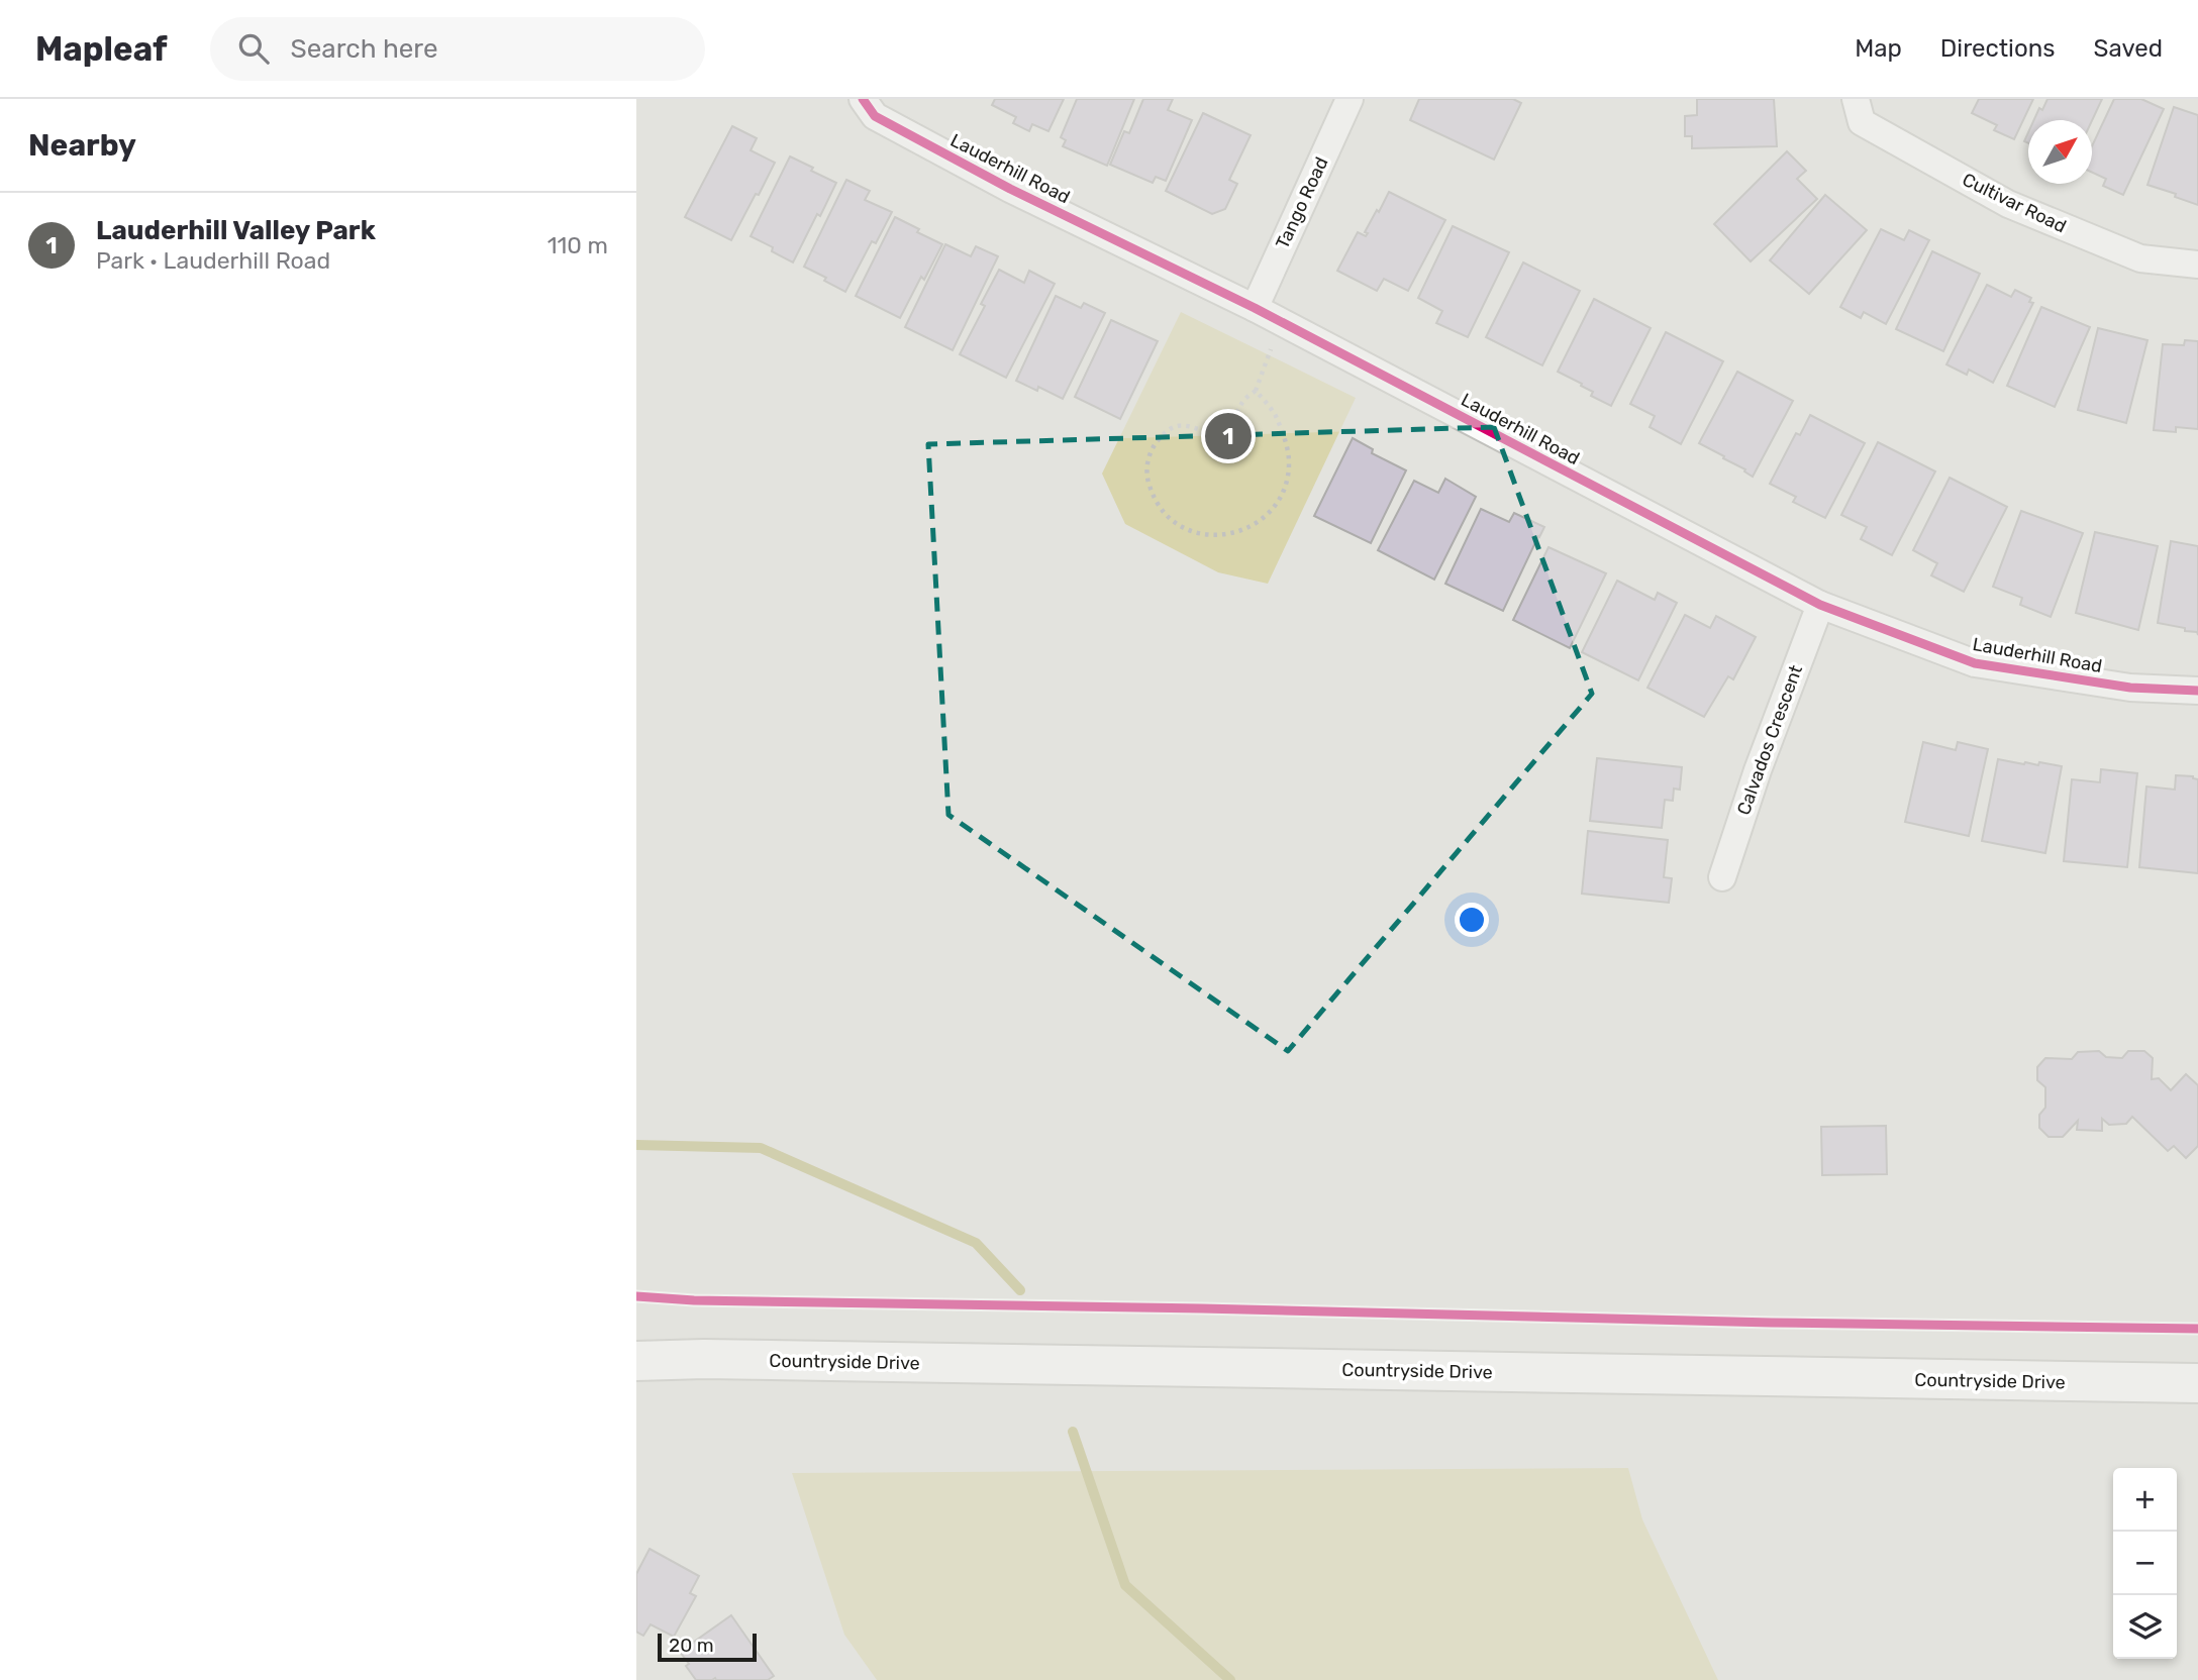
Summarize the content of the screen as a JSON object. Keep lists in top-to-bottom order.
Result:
{
  "streets": {
    "main road": ["Countryside Drive"],
    "street": [
      "Lauderhill Road",
      "Tango Road",
      "Cultivar Road",
      "Calvados Crescent"
    ]
  },
  "crossings": [
    ["Lauderhill Road", "Tango Road"],
    ["Lauderhill Road", "Calvados Crescent"]
  ],
  "scale_bar": "20 m",
  "north": "top right",
  "page": {
    "header": "Mapleaf",
    "search": "Search here",
    "nav": ["Map", "Directions", "Saved"],
    "heading": "Nearby",
    "list": [
      {
        "mark": "1",
        "name": "Lauderhill Valley Park",
        "note": "Park · Lauderhill Road",
        "value": "110 m"
      }
    ],
    "pins": "1",
    "map_buttons": ["+", "−"],
    "scale": "20 m"
  }
}
